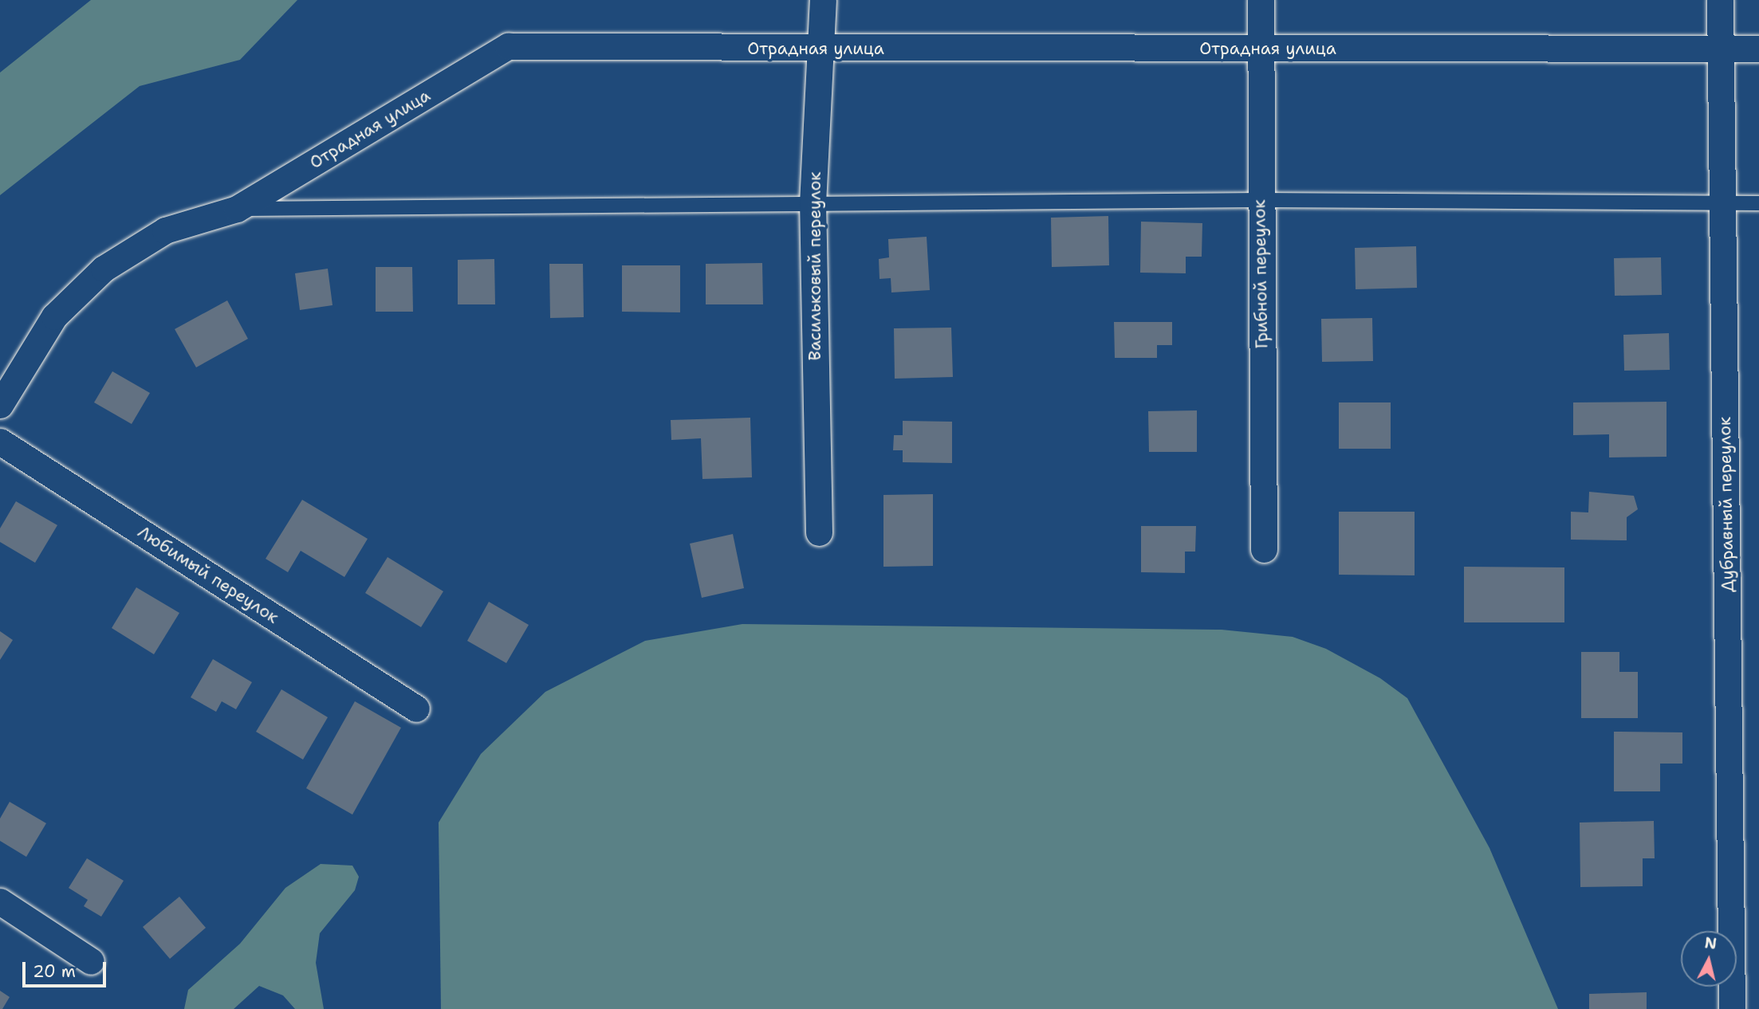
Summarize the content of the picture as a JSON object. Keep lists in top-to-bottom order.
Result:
{
  "streets": {
    "street": [
      "Отрадная улица",
      "Васильковый переулок",
      "Грибной переулок",
      "Дубравный переулок",
      "Любимый переулок"
    ]
  },
  "crossings": [
    ["Отрадная улица", "Васильковый переулок"],
    ["Отрадная улица", "Грибной переулок"],
    ["Отрадная улица", "Дубравный переулок"]
  ],
  "scale_bar": "20 m",
  "north": "top"
}
